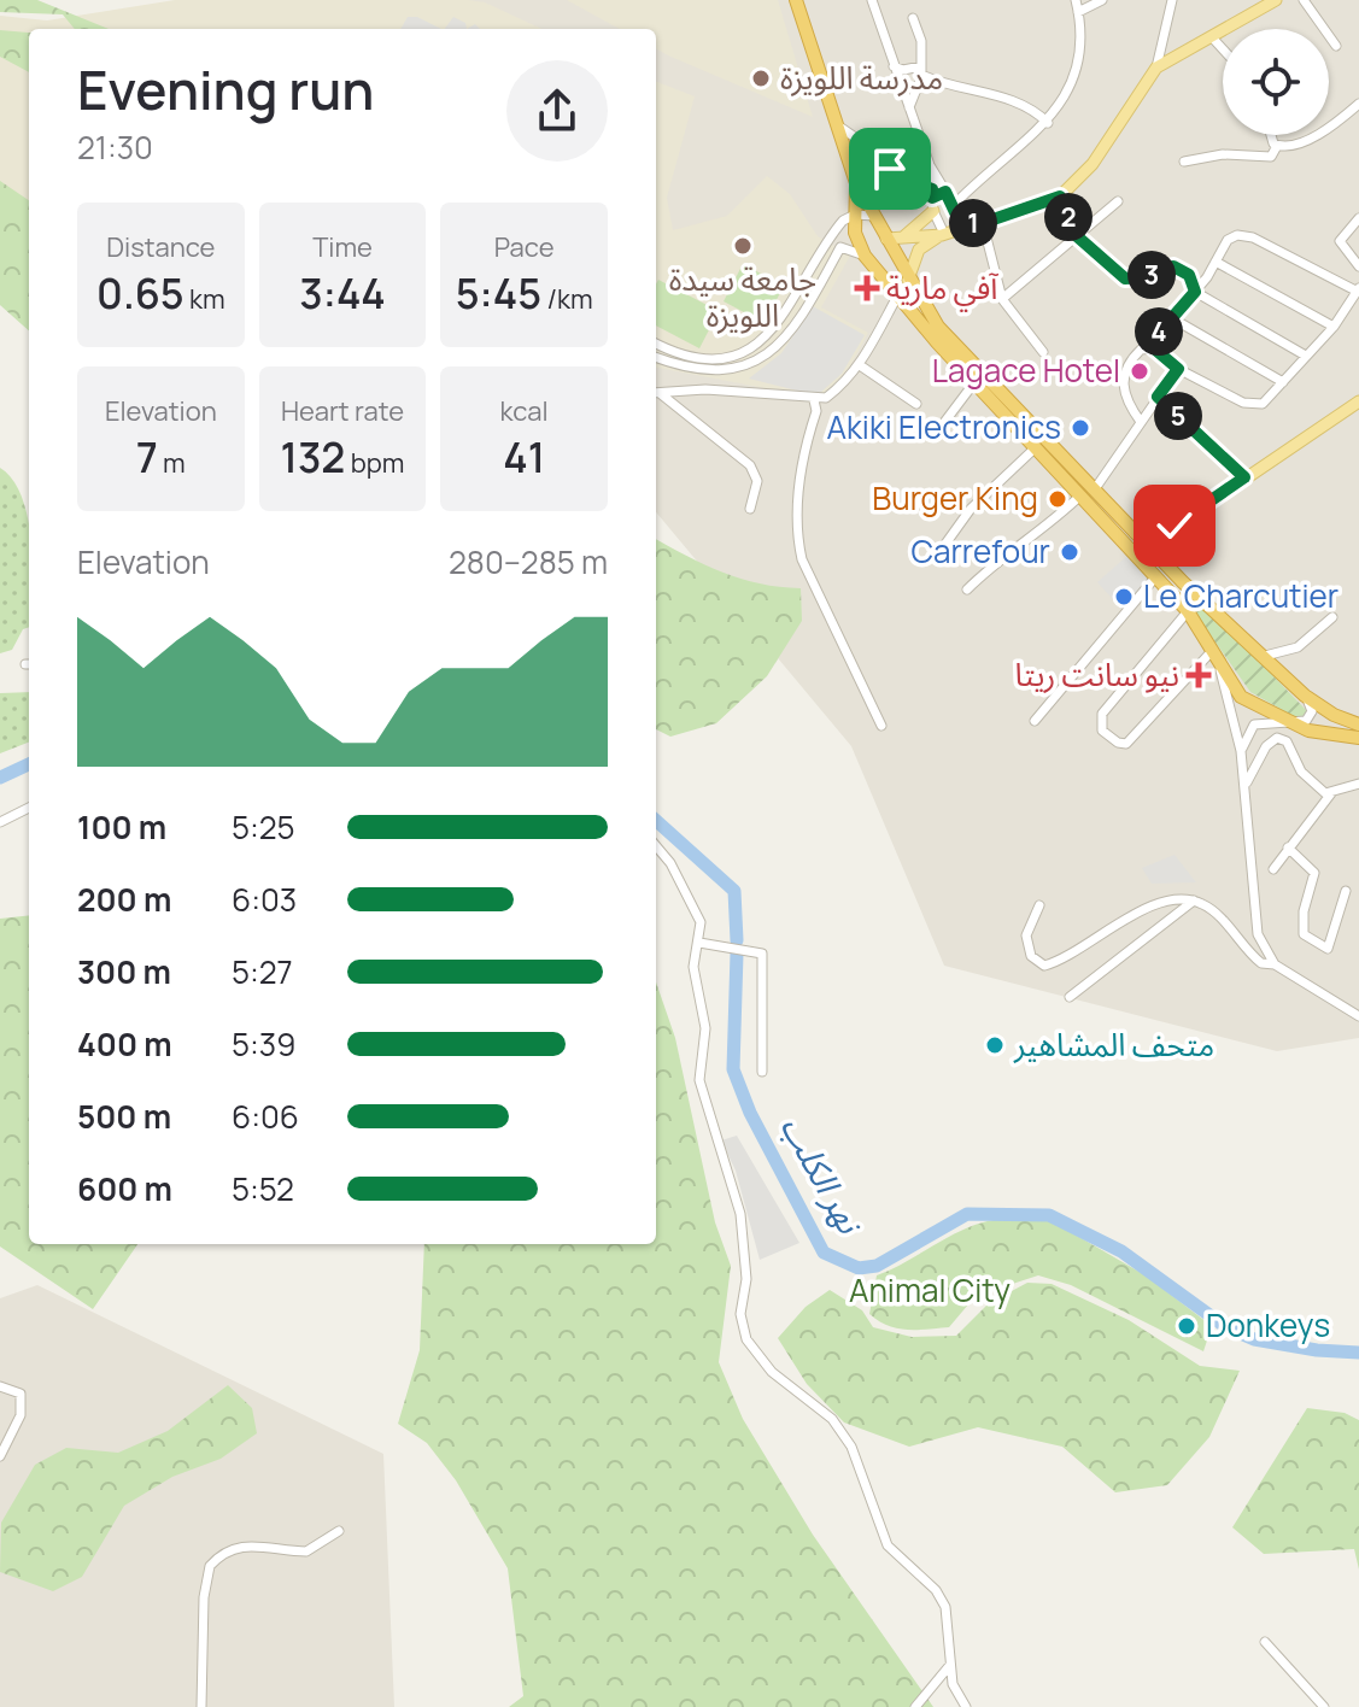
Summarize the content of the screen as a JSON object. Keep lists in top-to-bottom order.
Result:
{
  "water": ["نهر الكلب"],
  "parks": ["Animal City"],
  "places": {
    "other": [
      "مدرسة اللويزة",
      "جامعة سيدة اللويزة",
      "Lagace Hotel",
      "Akiki Electronics",
      "Burger King",
      "Carrefour",
      "Le Charcutier",
      "متحف المشاهير",
      "Donkeys"
    ],
    "health": ["آفي مارية", "نيو سانت ريتا"]
  },
  "page": {
    "heading": ["Evening run", "21:30"],
    "pins": [
      "2",
      "1",
      "3",
      "4",
      "5"
    ],
    "stats": [
      ["Distance", "0.65 km"],
      ["Time", "3:44"],
      ["Pace", "5:45 /km"],
      ["Elevation", "7 m"],
      ["Heart rate", "132 bpm"],
      ["kcal", "41"]
    ],
    "chart": ["Elevation", "280–285 m"],
    "list": [
      {
        "name": "100 m",
        "note": "5:25"
      },
      {
        "name": "200 m",
        "note": "6:03"
      },
      {
        "name": "300 m",
        "note": "5:27"
      },
      {
        "name": "400 m",
        "note": "5:39"
      },
      {
        "name": "500 m",
        "note": "6:06"
      },
      {
        "name": "600 m",
        "note": "5:52"
      }
    ]
  }
}
